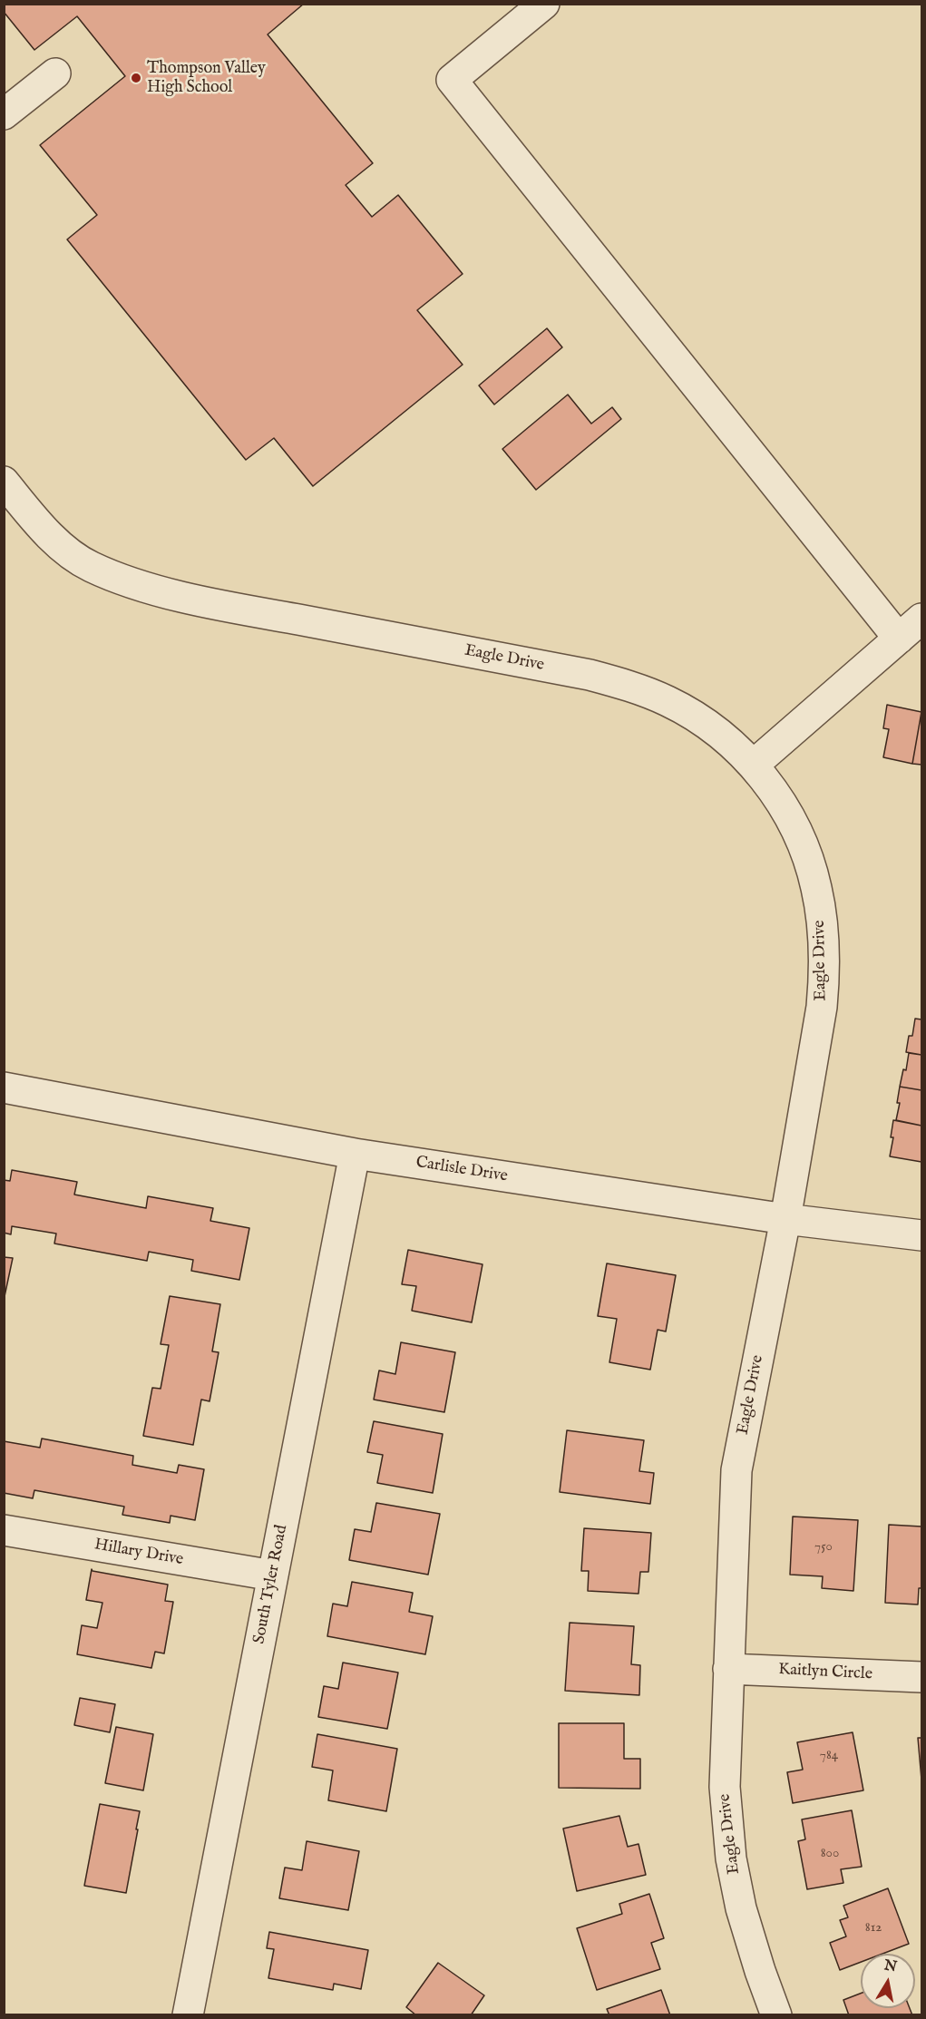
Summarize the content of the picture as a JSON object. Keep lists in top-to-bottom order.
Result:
{
  "streets": {
    "street": [
      "Eagle Drive",
      "Carlisle Drive",
      "Hillary Drive",
      "South Tyler Road",
      "Kaitlyn Circle"
    ]
  },
  "crossings": [
    ["Eagle Drive", "Carlisle Drive"],
    ["Eagle Drive", "Kaitlyn Circle"],
    ["Carlisle Drive", "South Tyler Road"],
    ["Hillary Drive", "South Tyler Road"]
  ],
  "places": ["Thompson Valley High School"],
  "house_numbers": [
    "750",
    "784",
    "800",
    "812"
  ],
  "north": "top"
}
